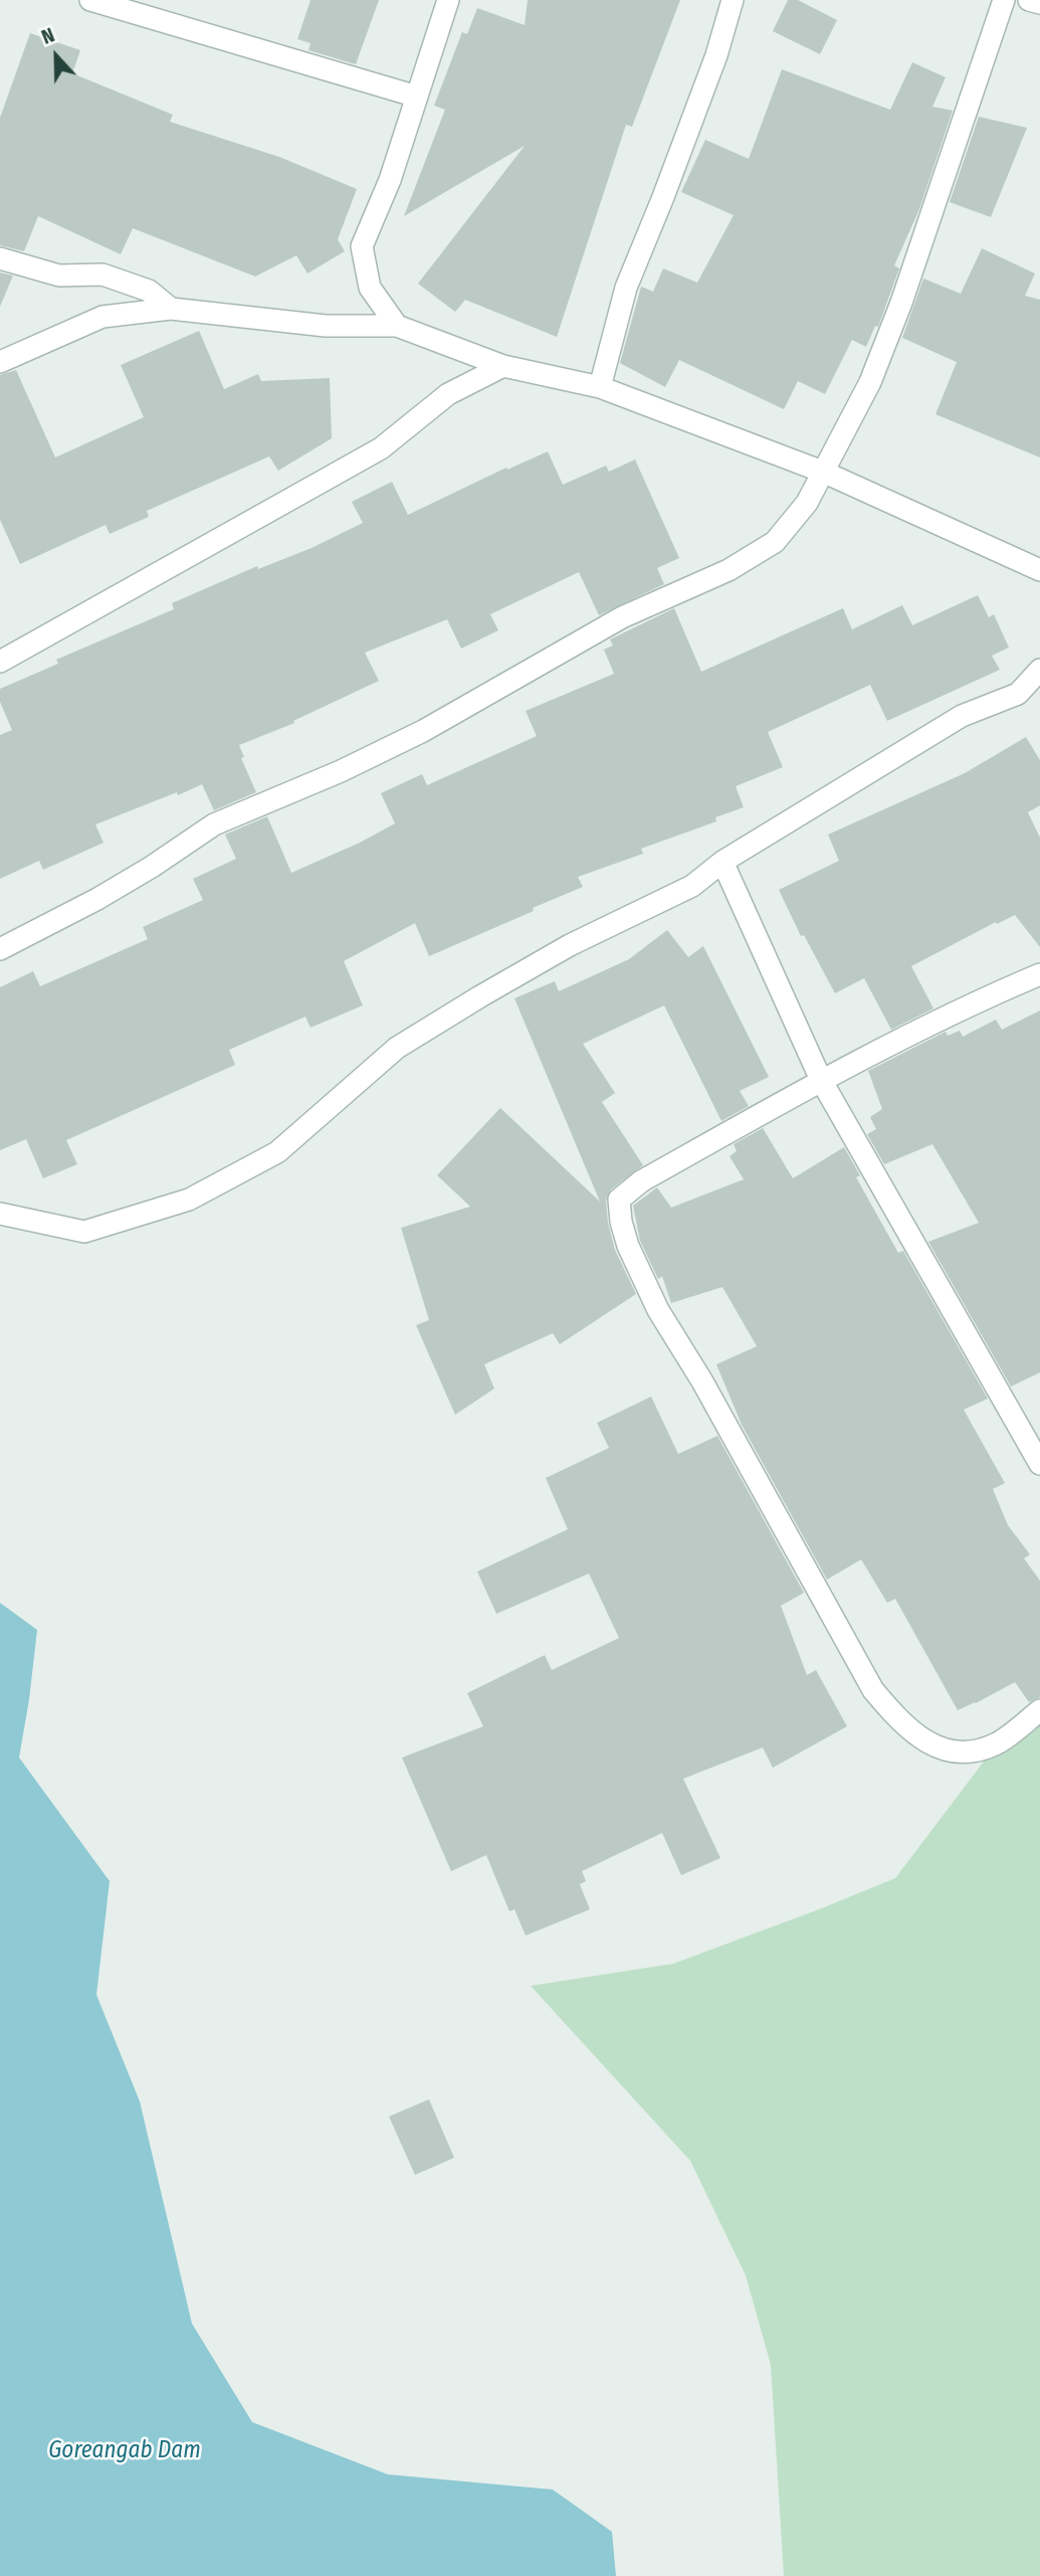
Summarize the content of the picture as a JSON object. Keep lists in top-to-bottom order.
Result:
{
  "water": ["Goreangab Dam"],
  "north": "top"
}
